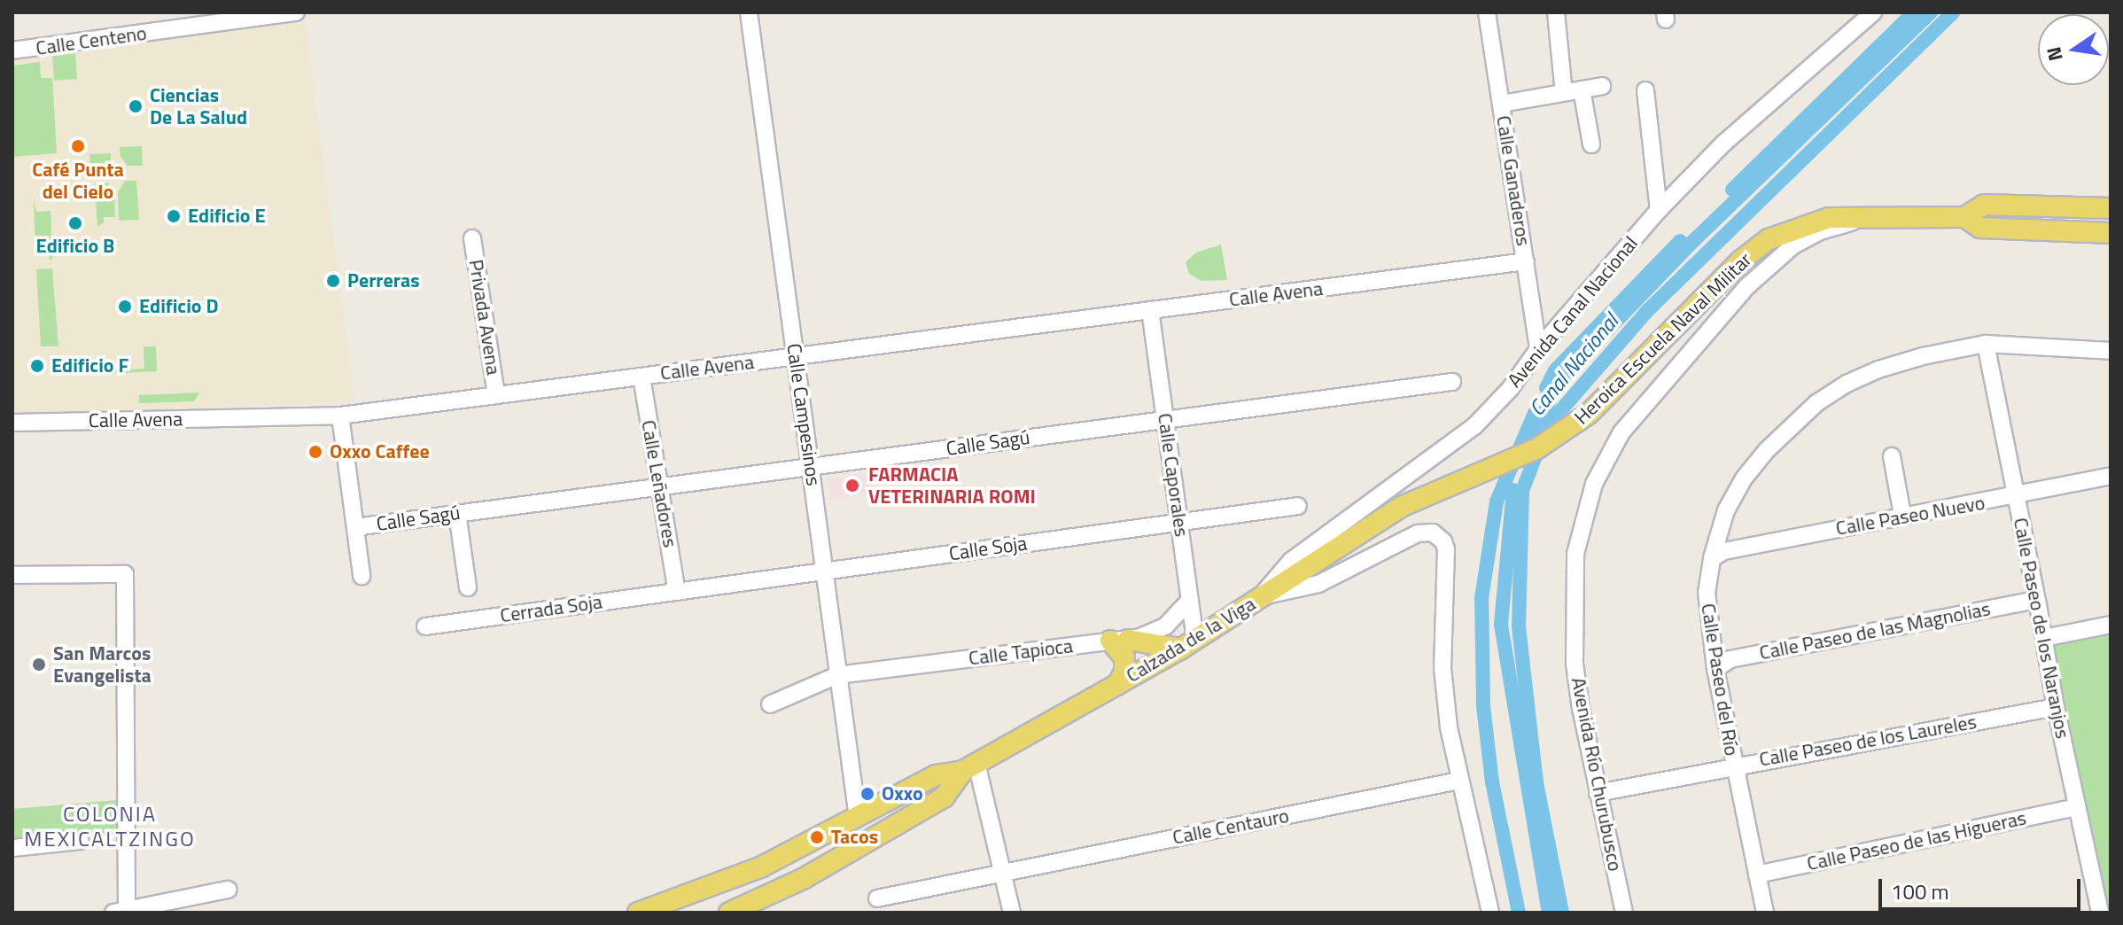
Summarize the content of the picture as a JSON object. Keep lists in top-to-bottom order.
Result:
{
  "streets": {
    "main road": ["Heroica Escuela Naval Militar", "Calzada de la Viga"],
    "street": [
      "Calle Centeno",
      "Calle Ganaderos",
      "Calle Avena",
      "Avenida Canal Nacional",
      "Privada Avena",
      "Calle Campesinos",
      "Calle Sagú",
      "Calle Caporales",
      "Calle Leñadores",
      "Calle Paseo Nuevo",
      "Calle Soja",
      "Cerrada Soja",
      "Calle Paseo de los Naranjos",
      "Calle Paseo de las Magnolias",
      "Calle Tapioca",
      "Calle Paseo del Río",
      "Calle Paseo de los Laureles",
      "Avenida Río Churubusco",
      "Calle Centauro",
      "Calle Paseo de las Higueras"
    ]
  },
  "crossings": [
    ["Calle Ganaderos", "Calle Avena"],
    ["Calle Ganaderos", "Avenida Canal Nacional"],
    ["Calle Avena", "Privada Avena"],
    ["Calle Avena", "Calle Campesinos"],
    ["Calle Avena", "Calle Caporales"],
    ["Calle Avena", "Calle Leñadores"],
    ["Avenida Canal Nacional", "Calzada de la Viga"],
    ["Heroica Escuela Naval Militar", "Calzada de la Viga"],
    ["Heroica Escuela Naval Militar", "Avenida Río Churubusco"],
    ["Calle Campesinos", "Calle Sagú"],
    ["Calle Campesinos", "Calle Soja"],
    ["Calle Campesinos", "Calzada de la Viga"],
    ["Calle Campesinos", "Calle Tapioca"],
    ["Calle Sagú", "Calle Caporales"],
    ["Calle Sagú", "Calle Leñadores"],
    ["Calle Caporales", "Calle Soja"],
    ["Calle Caporales", "Calzada de la Viga"],
    ["Calle Caporales", "Calle Tapioca"],
    ["Calle Leñadores", "Calle Soja"],
    ["Calle Leñadores", "Cerrada Soja"],
    ["Calle Paseo Nuevo", "Calle Paseo de los Naranjos"],
    ["Calle Paseo Nuevo", "Calle Paseo del Río"],
    ["Calle Soja", "Cerrada Soja"],
    ["Calle Paseo de los Naranjos", "Calle Paseo de las Magnolias"],
    ["Calle Paseo de los Naranjos", "Calle Paseo del Río"],
    ["Calle Paseo de los Naranjos", "Calle Paseo de los Laureles"],
    ["Calle Paseo de los Naranjos", "Calle Paseo de las Higueras"],
    ["Calle Paseo de las Magnolias", "Calle Paseo del Río"],
    ["Calle Paseo del Río", "Calle Paseo de los Laureles"],
    ["Calle Paseo del Río", "Calle Paseo de las Higueras"],
    ["Calle Paseo de los Laureles", "Avenida Río Churubusco"]
  ],
  "districts": ["COLONIA MEXICALTZINGO"],
  "water": ["Canal Nacional"],
  "places": [
    "Ciencias De La Salud",
    "Café Punta del Cielo",
    "Edificio E",
    "Edificio B",
    "Perreras",
    "Edificio D",
    "Edificio F",
    "Oxxo Caffee",
    "FARMACIA VETERINARIA ROMI",
    "San Marcos Evangelista",
    "Oxxo",
    "Tacos"
  ],
  "scale_bar": "100 m",
  "north": "left"
}
